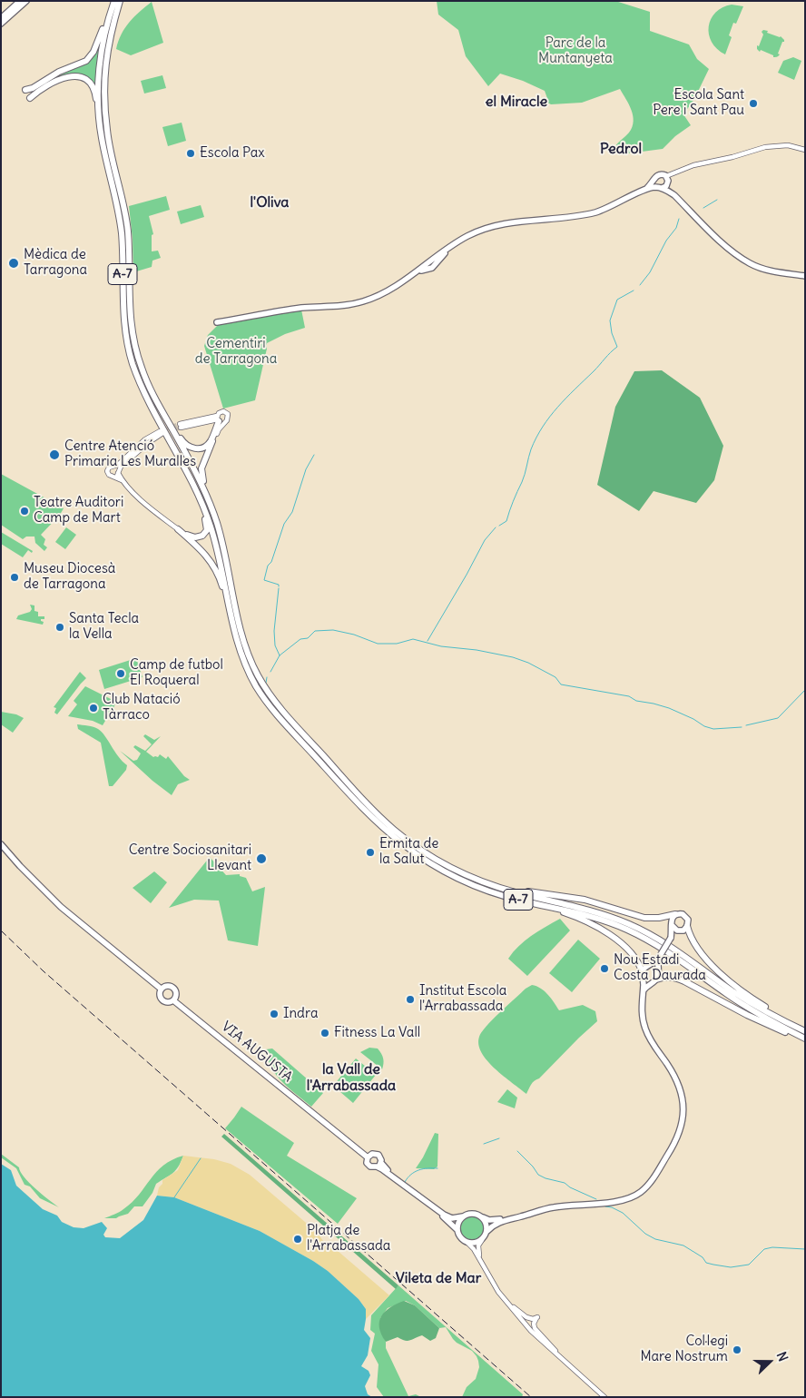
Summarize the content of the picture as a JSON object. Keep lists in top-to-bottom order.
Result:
{
  "streets": {
    "highway": ["A-7"],
    "main road": ["VIA AUGUSTA"]
  },
  "districts": [
    "el Miracle",
    "Pedrol",
    "l'Oliva",
    "la Vall de l'Arrabassada",
    "Vileta de Mar"
  ],
  "parks": ["Parc de la Muntanyeta", "Cementiri de Tarragona"],
  "places": [
    "Escola Sant Pere i Sant Pau",
    "Escola Pax",
    "Mèdica de Tarragona",
    "Centre Atenció Primaria Les Muralles",
    "Teatre Auditori Camp de Mart",
    "Museu Diocesà de Tarragona",
    "Santa Tecla la Vella",
    "Camp de futbol El Roqueral",
    "Club Natació Tàrraco",
    "Ermita de la Salut",
    "Centre Sociosanitari Llevant",
    "Nou Estadi Costa Daurada",
    "Institut Escola l'Arrabassada",
    "Indra",
    "Fitness La Vall",
    "Platja de l'Arrabassada",
    "Col·legi Mare Nostrum"
  ],
  "north": "right"
}
